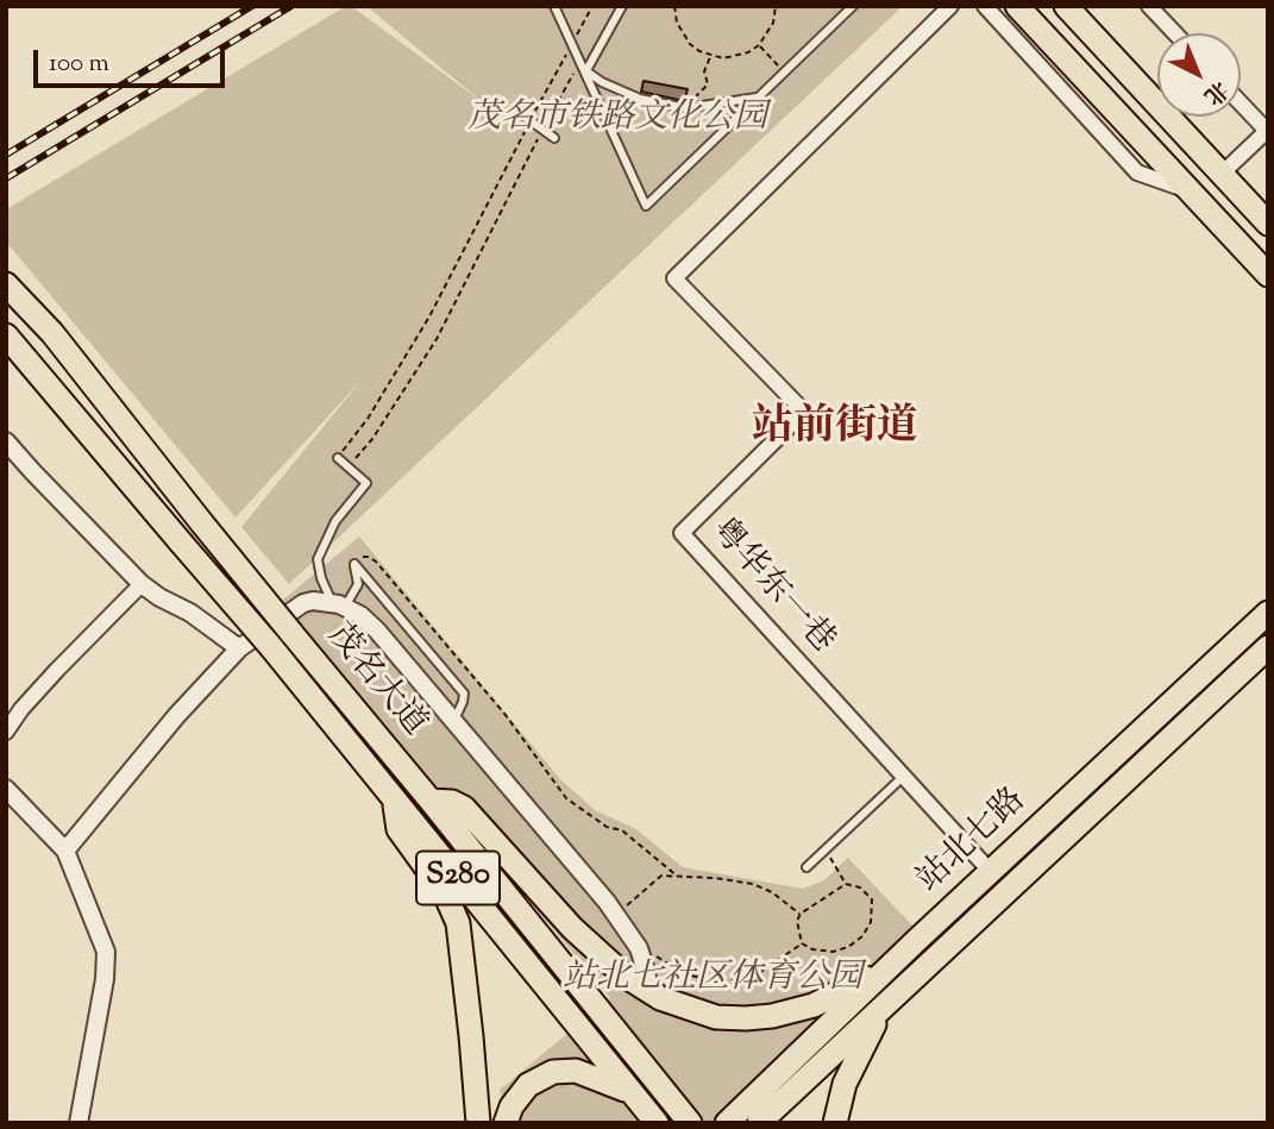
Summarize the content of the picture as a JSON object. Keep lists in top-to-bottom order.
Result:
{
  "streets": {
    "main road": ["茂名大道", "站北七路", "S280"],
    "street": ["粤华东一巷"]
  },
  "crossings": [
    ["粤华东一巷", "站北七路"]
  ],
  "districts": ["站前街道"],
  "parks": ["茂名市铁路文化公园", "站北七社区体育公园"],
  "scale_bar": "100 m",
  "north": "bottom right"
}
